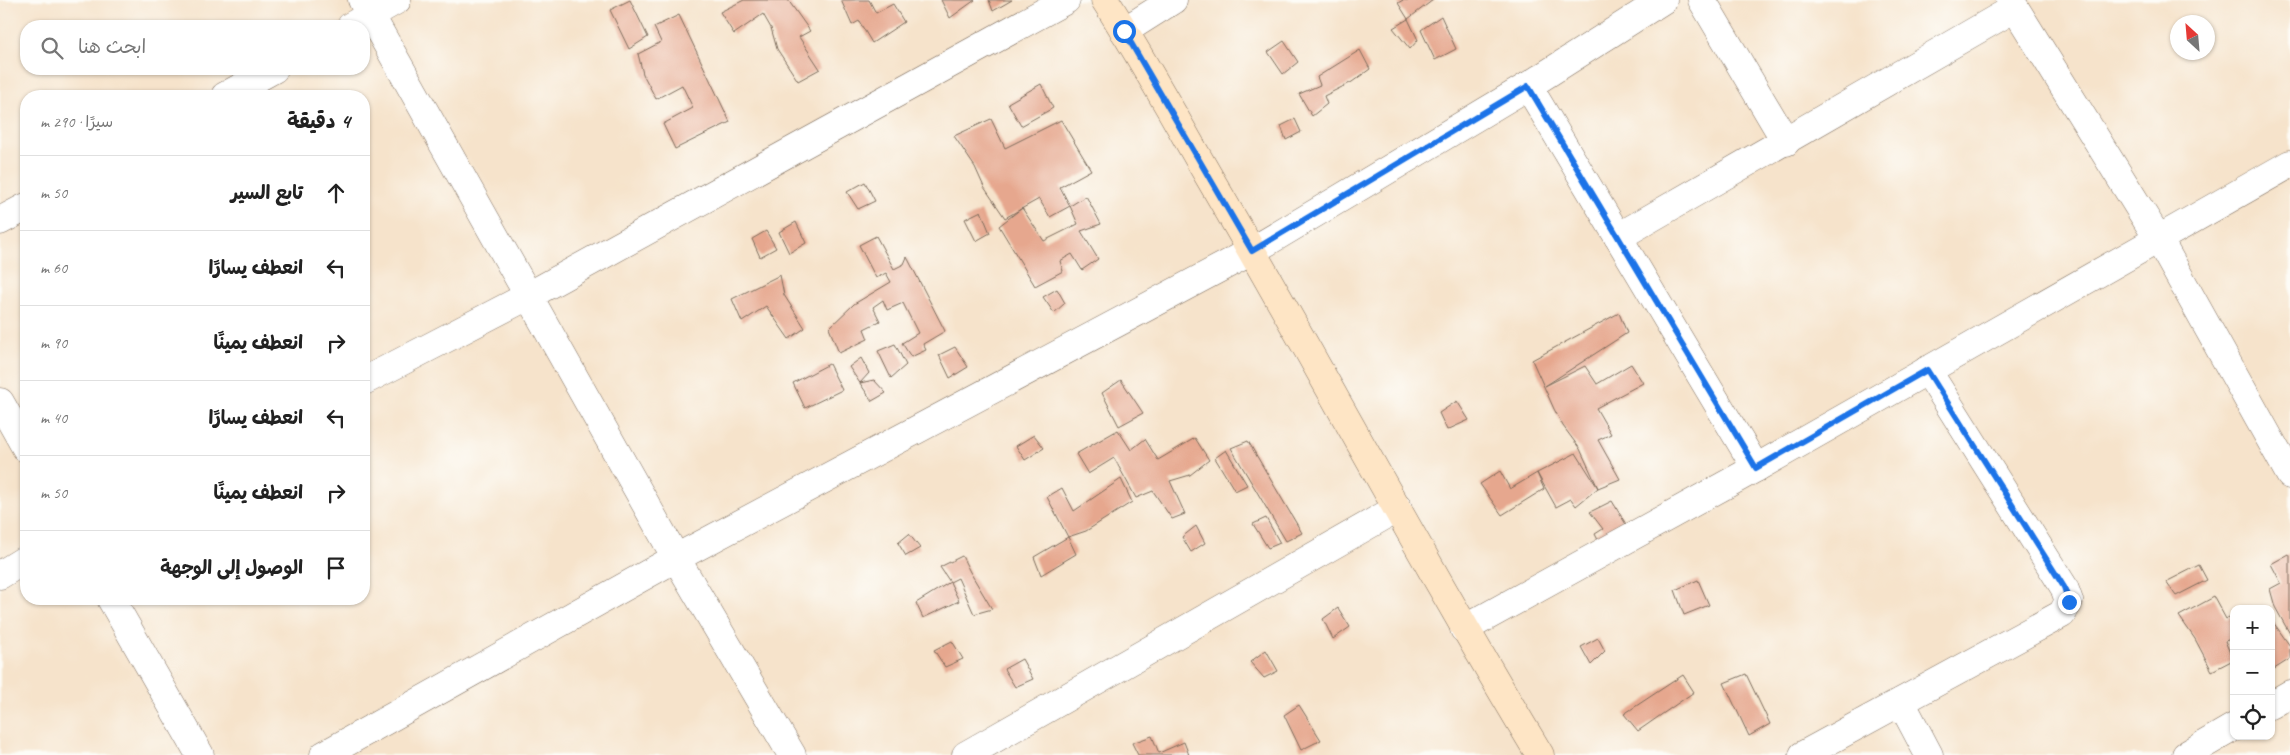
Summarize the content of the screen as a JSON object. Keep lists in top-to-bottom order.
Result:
{
  "north": "top left",
  "page": {
    "search": "ابحث هنا",
    "heading": ["4 دقيقة", "سيرًا · 290 m"],
    "list": [
      ["تابع السير", "50 m"],
      ["انعطف يسارًا", "60 m"],
      ["انعطف يمينًا", "90 m"],
      ["انعطف يسارًا", "40 m"],
      ["انعطف يمينًا", "50 m"],
      "الوصول إلى الوجهة"
    ],
    "map_buttons": ["+", "−"]
  }
}
